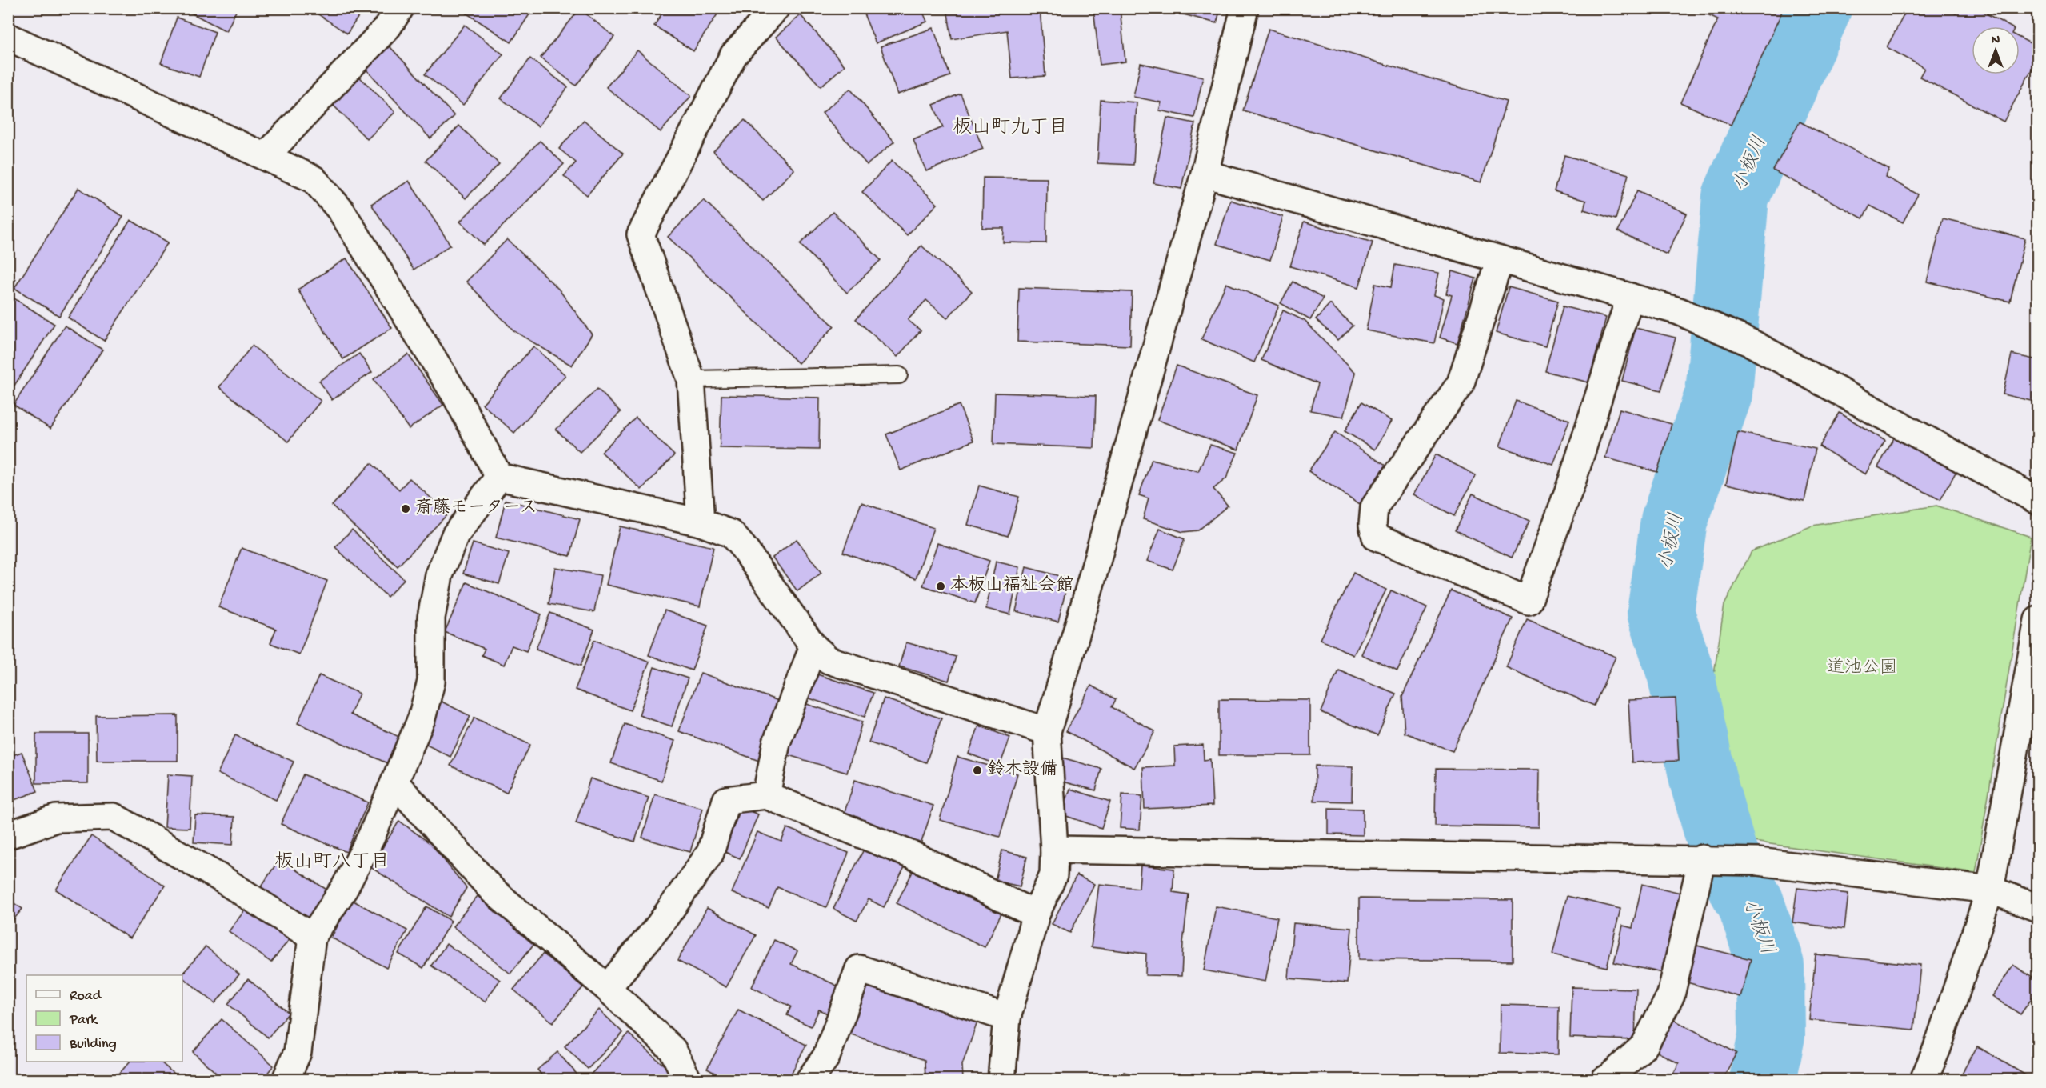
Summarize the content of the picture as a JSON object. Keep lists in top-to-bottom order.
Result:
{
  "districts": ["板山町九丁目", "板山町八丁目"],
  "water": ["小板川"],
  "parks": ["道池公園"],
  "places": ["斎藤モータース", "本板山福祉会館", "鈴木設備"],
  "legend": ["Road", "Park", "Building"],
  "north": "top"
}
